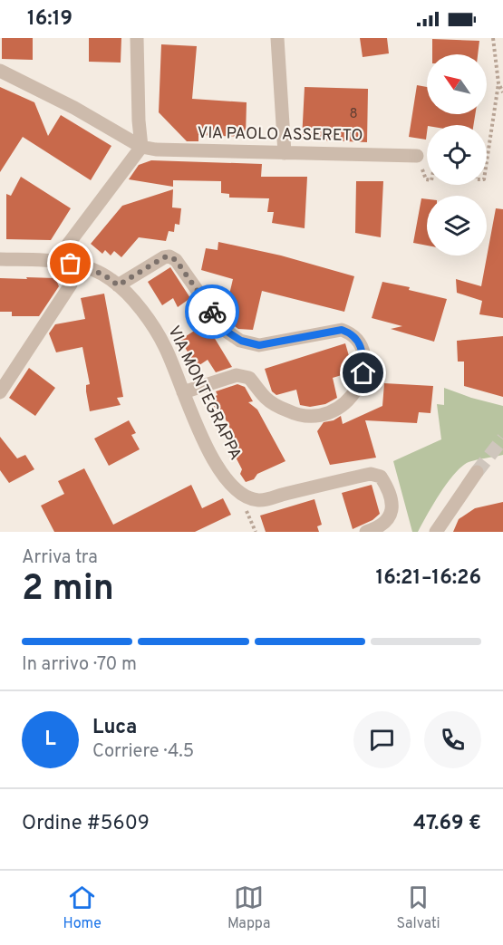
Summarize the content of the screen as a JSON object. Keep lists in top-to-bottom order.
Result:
{
  "streets": {
    "street": ["VIA PAOLO ASSERETO", "VIA MONTEGRAPPA"]
  },
  "house_numbers": ["8"],
  "north": "top left",
  "page": {
    "status": "16:19",
    "heading": ["2 min", "Arriva tra", "16:21–16:26"],
    "panel": [
      "Luca",
      "Corriere · 4.5",
      "Ordine #5609",
      "47.69 €"
    ],
    "bar": "In arrivo · 70 m",
    "round": "L",
    "tabs": ["Home", "Mappa", "Salvati"]
  }
}
